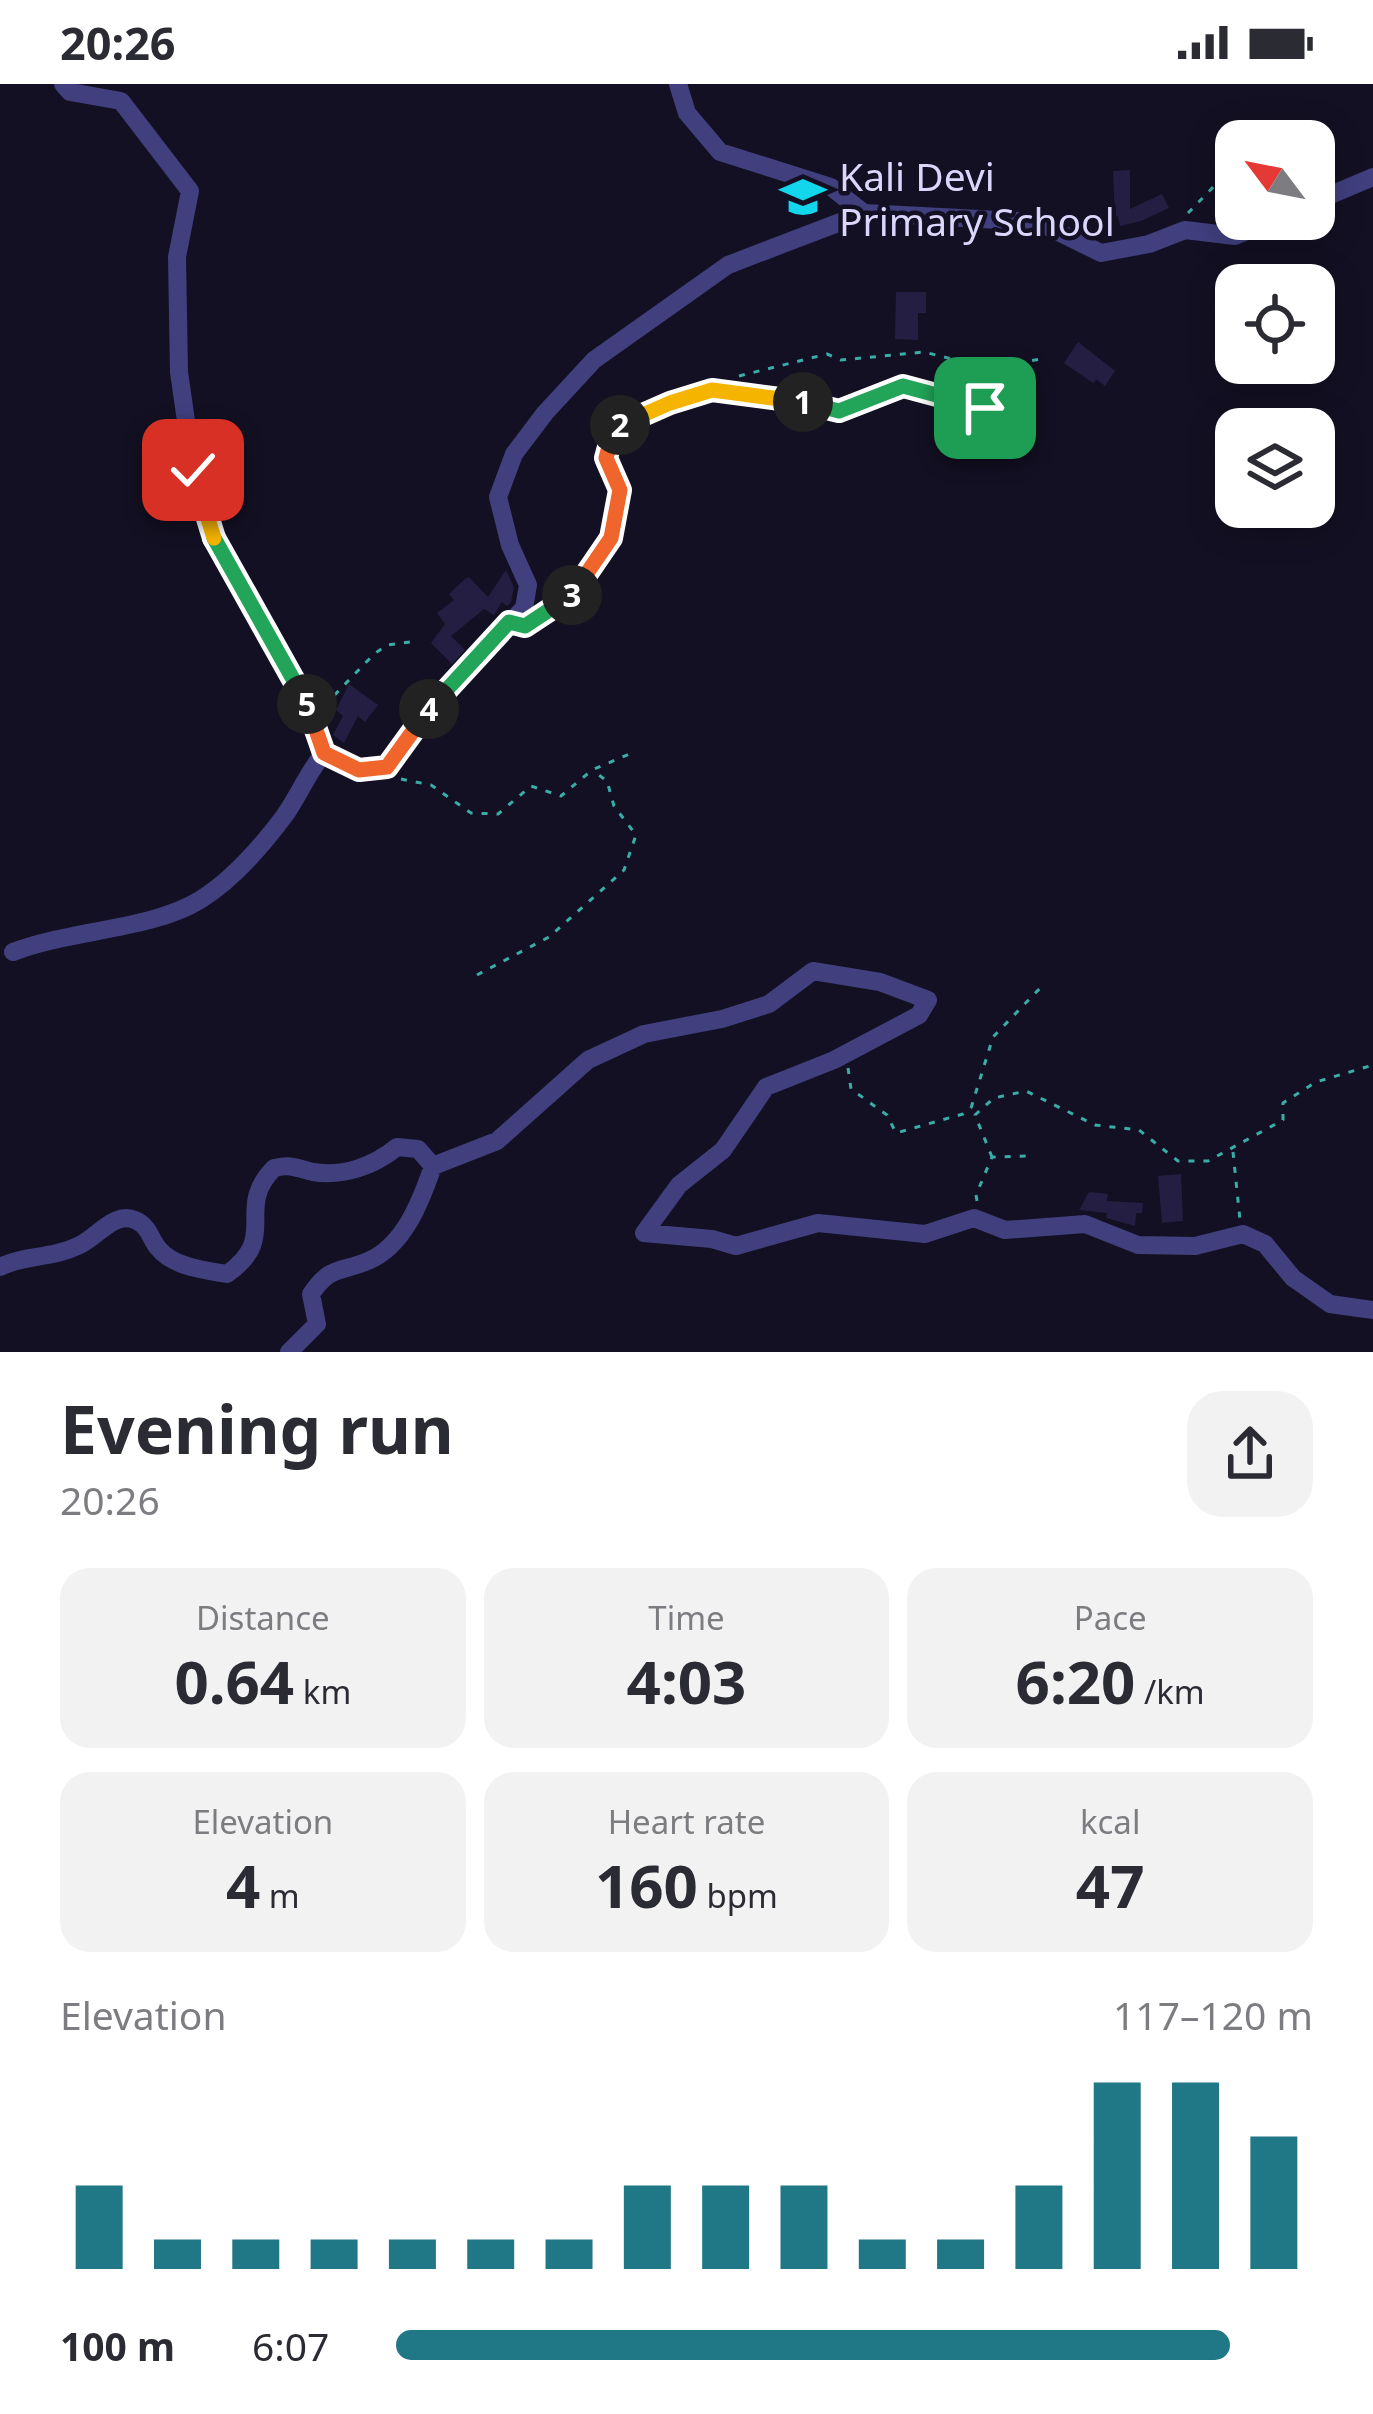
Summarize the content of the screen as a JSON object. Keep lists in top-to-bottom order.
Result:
{
  "places": {
    "school or university": ["Kali Devi Primary School"]
  },
  "north": "top left",
  "page": {
    "status": "20:26",
    "pins": [
      "1",
      "2",
      "3",
      "5",
      "4"
    ],
    "heading": ["Evening run", "20:26"],
    "stats": [
      ["Distance", "0.64 km"],
      ["Time", "4:03"],
      ["Pace", "6:20 /km"],
      ["Elevation", "4 m"],
      ["Heart rate", "160 bpm"],
      ["kcal", "47"]
    ],
    "chart": ["Elevation", "117–120 m"],
    "list": [
      {
        "name": "100 m",
        "note": "6:07"
      }
    ]
  }
}
